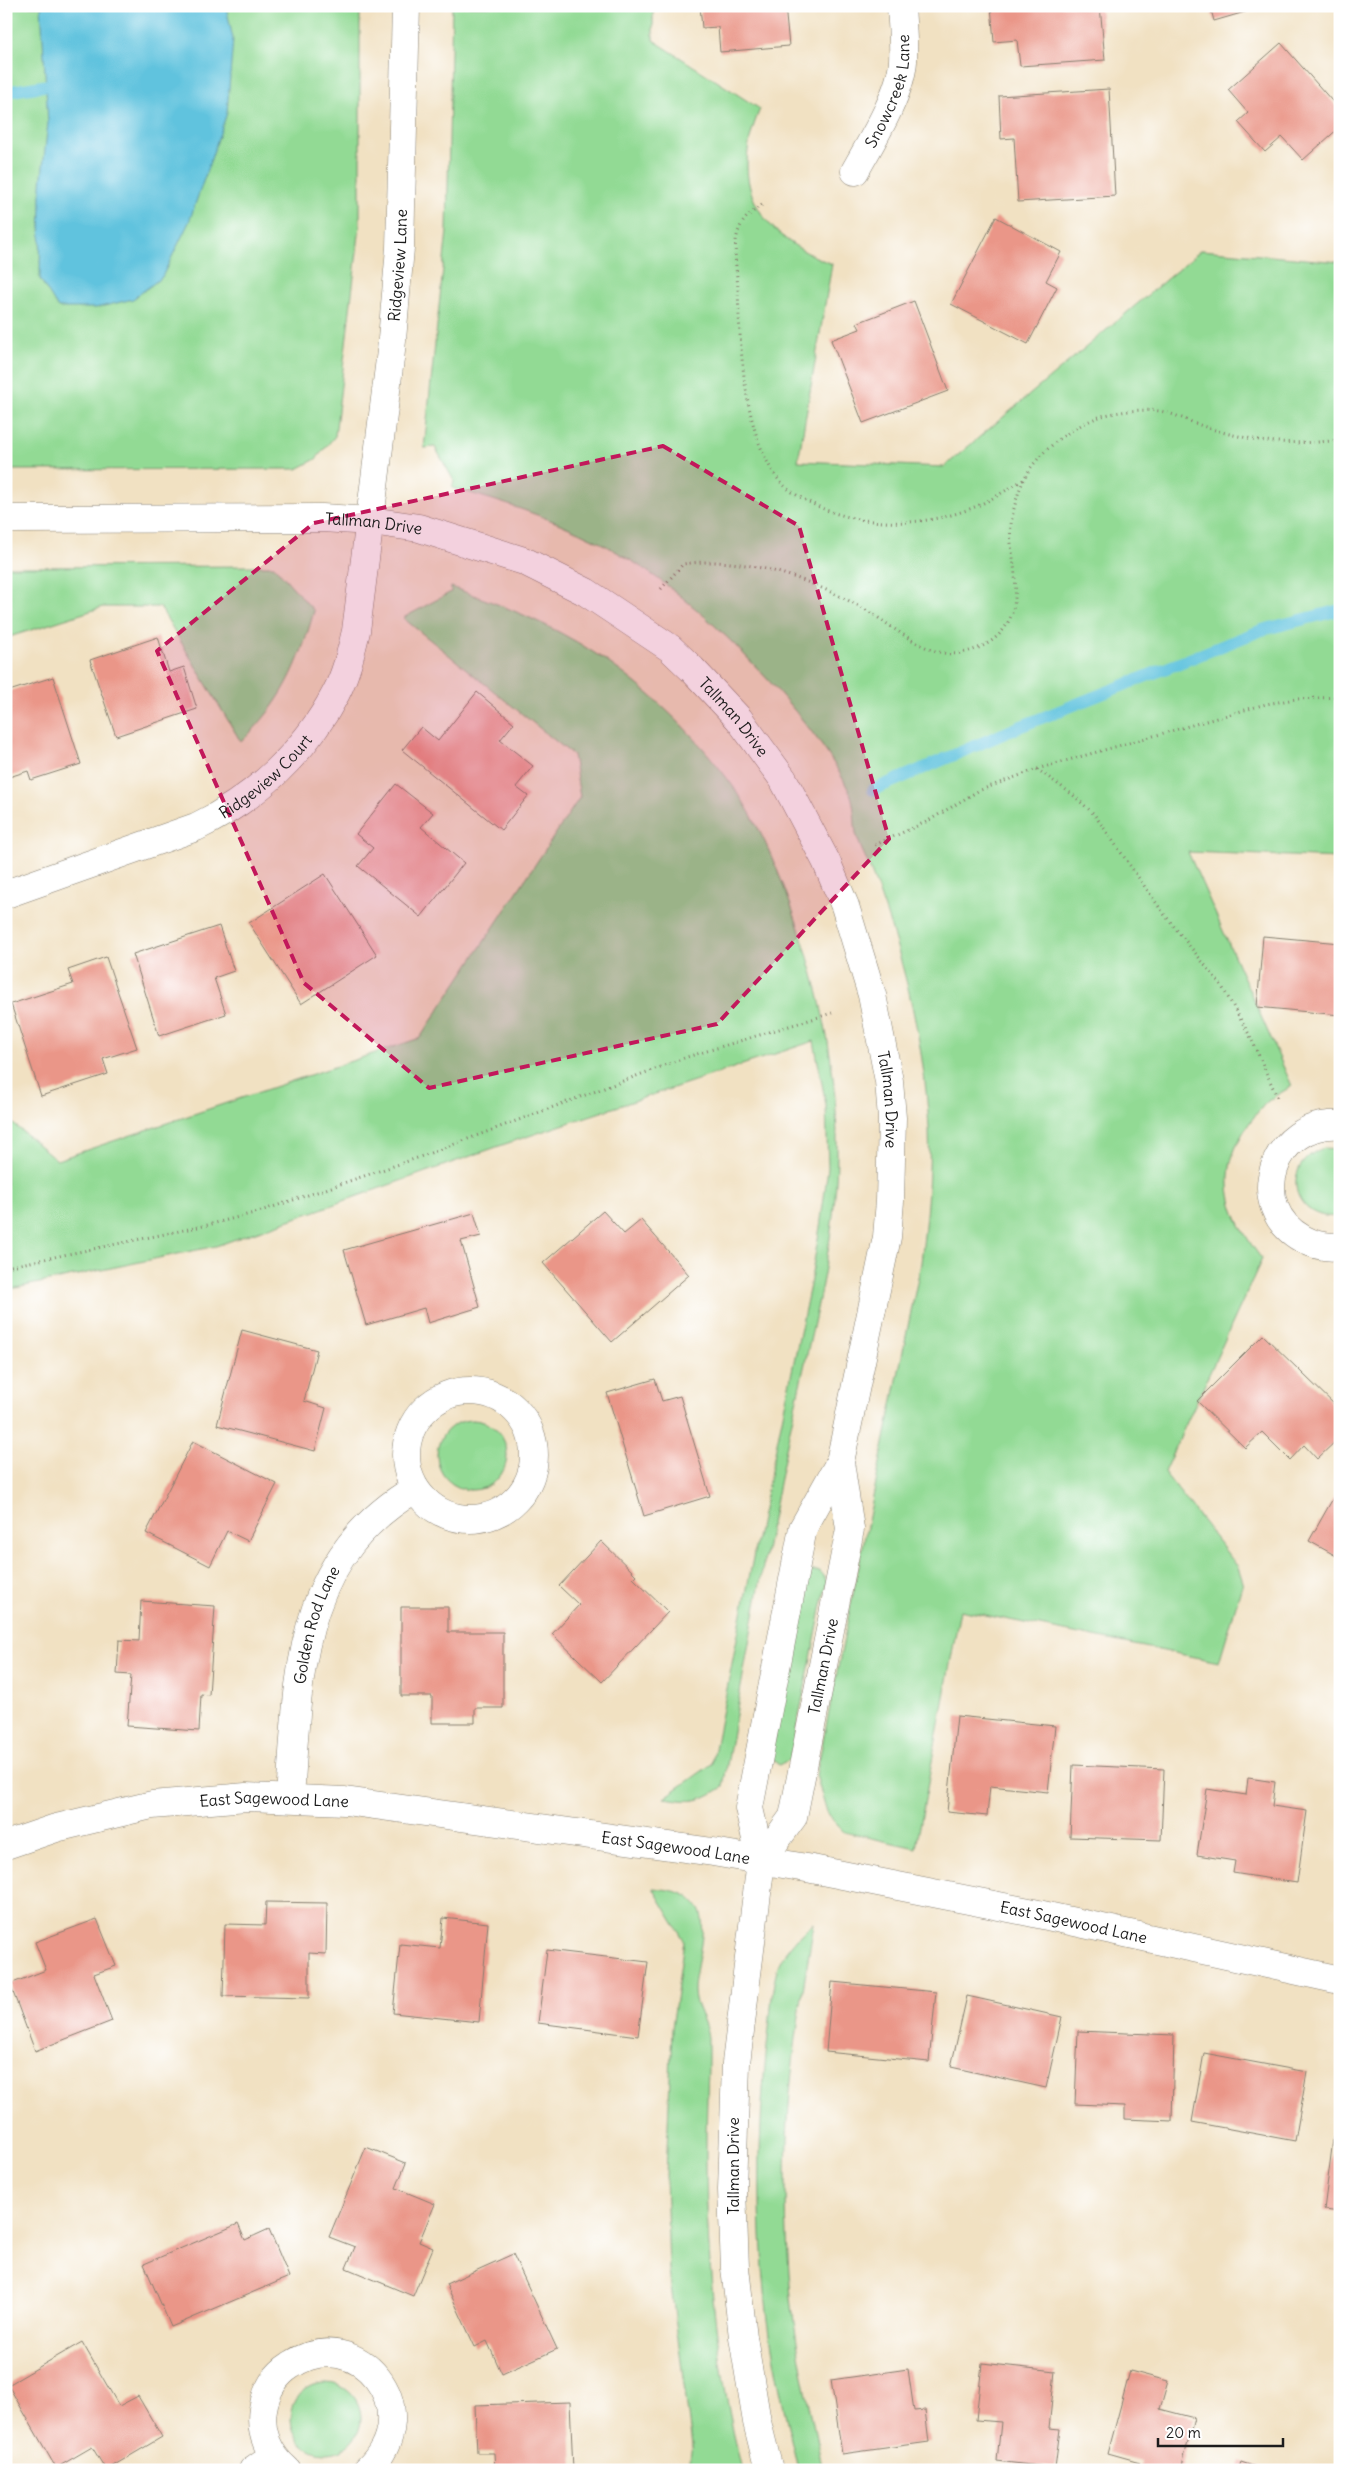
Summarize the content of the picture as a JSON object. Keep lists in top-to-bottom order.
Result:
{
  "streets": {
    "street": [
      "Snowcreek Lane",
      "Ridgeview Lane",
      "Tallman Drive",
      "Ridgeview Court",
      "Golden Rod Lane",
      "East Sagewood Lane"
    ]
  },
  "crossings": [
    ["Ridgeview Lane", "Tallman Drive"],
    ["Ridgeview Lane", "Ridgeview Court"],
    ["Tallman Drive", "Ridgeview Court"],
    ["Tallman Drive", "East Sagewood Lane"],
    ["Golden Rod Lane", "East Sagewood Lane"]
  ],
  "scale_bar": "20 m"
}
